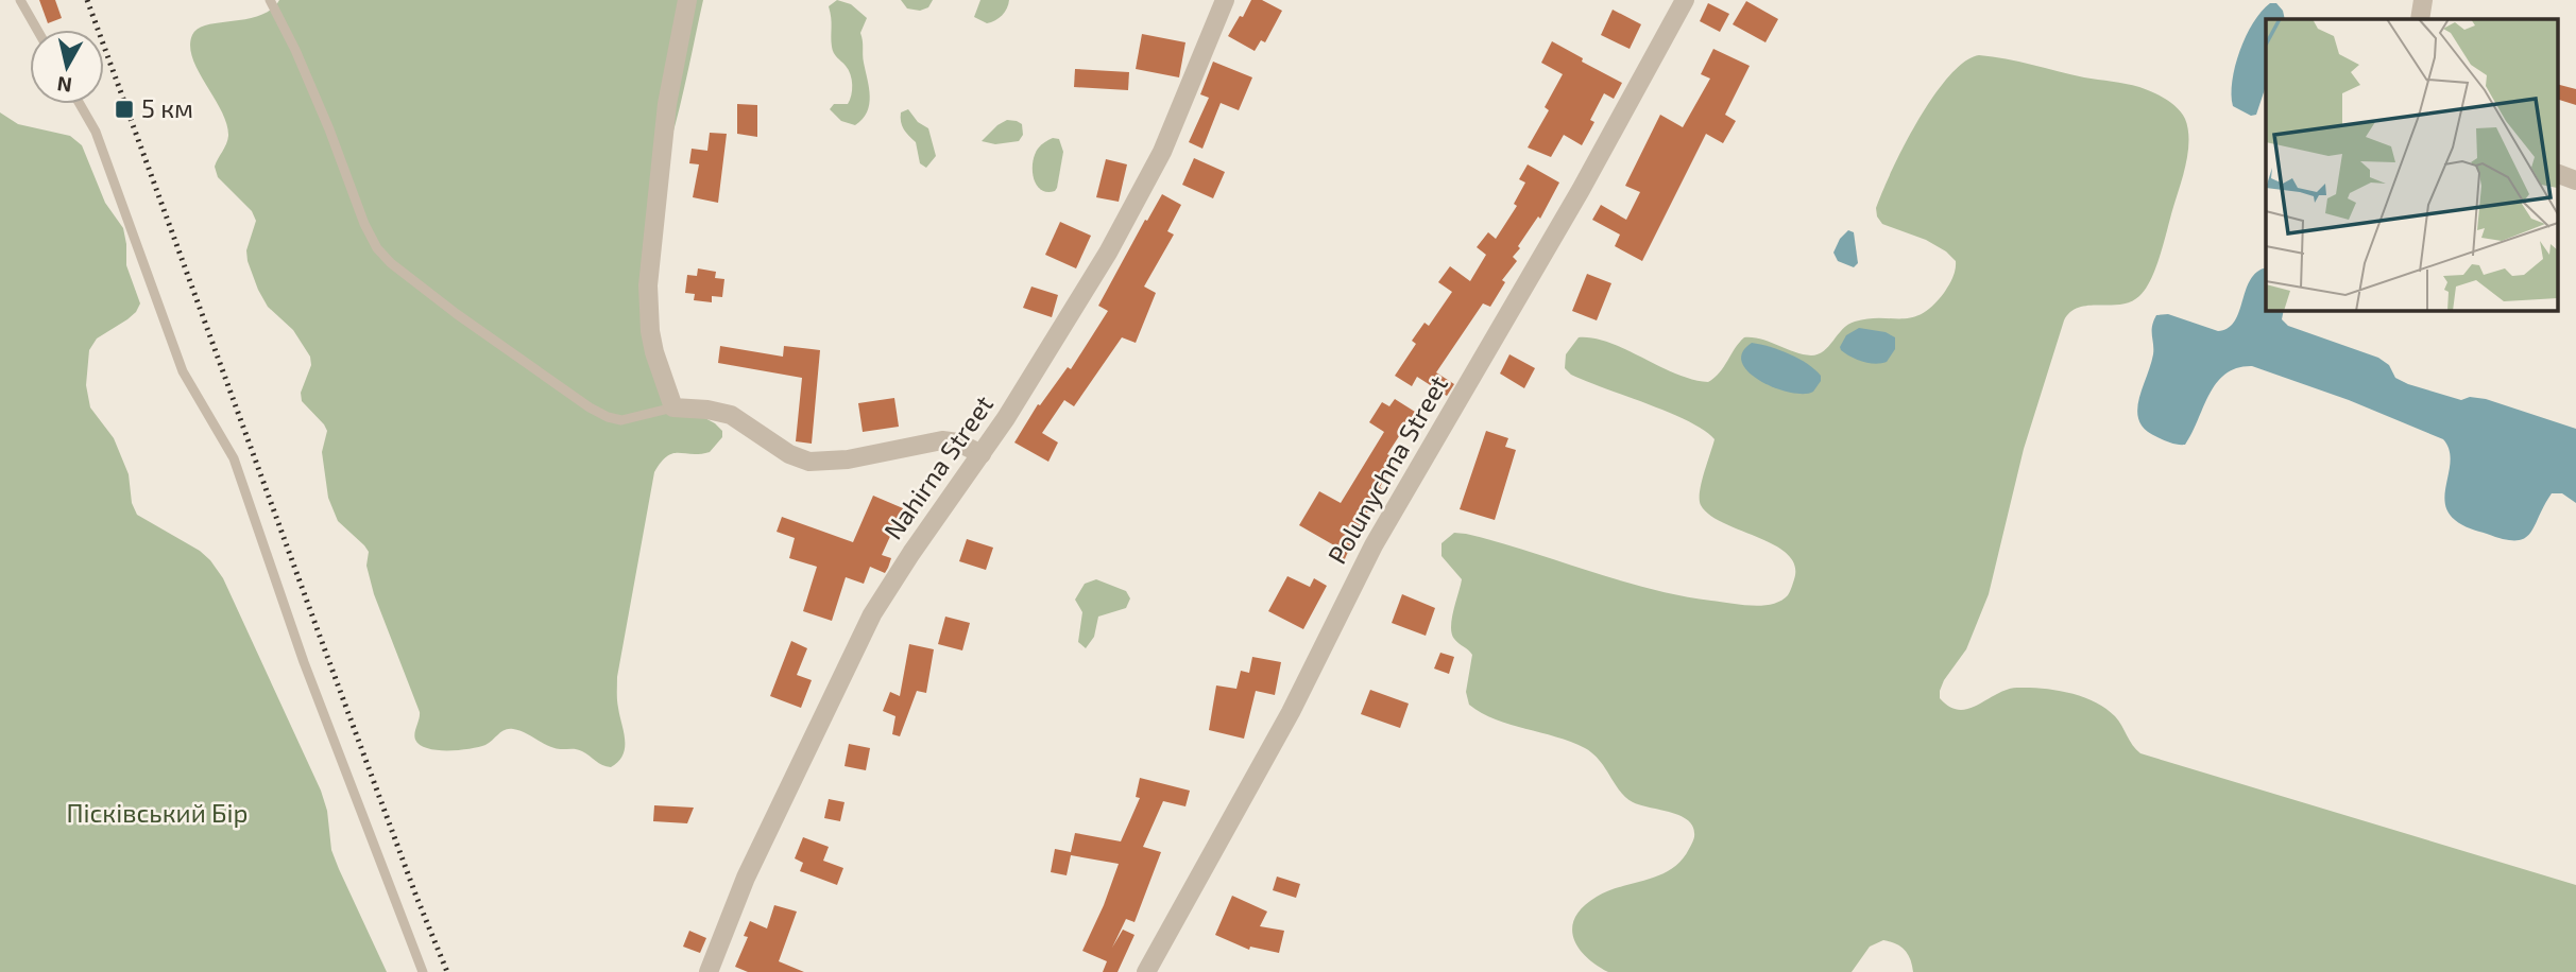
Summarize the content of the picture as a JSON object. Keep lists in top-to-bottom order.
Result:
{
  "streets": {
    "street": ["Nahirna Street", "Polunychna Street"]
  },
  "parks": ["Пісківський Бір"],
  "places": {
    "transit": ["5 км"]
  },
  "north": "bottom"
}
